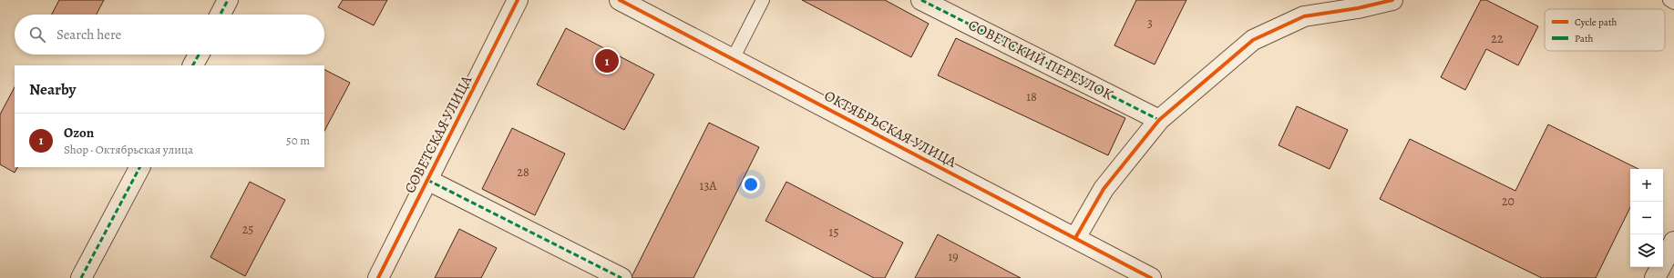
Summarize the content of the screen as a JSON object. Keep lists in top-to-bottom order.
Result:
{
  "streets": {
    "street": ["СОВЕТСКИЙ ПЕРЕУЛОК", "ОКТЯБРЬСКАЯ УЛИЦА", "СОВЕТСКАЯ УЛИЦА"]
  },
  "house_numbers": [
    "3",
    "22",
    "18",
    "28",
    "13А",
    "20",
    "25",
    "15",
    "19"
  ],
  "legend": ["Cycle path", "Path"],
  "page": {
    "search": "Search here",
    "pins": "1",
    "heading": "Nearby",
    "list": [
      {
        "mark": "1",
        "name": "Ozon",
        "note": "Shop · Октябрьская улица",
        "value": "50 m"
      }
    ],
    "map_buttons": ["+", "−"]
  }
}
